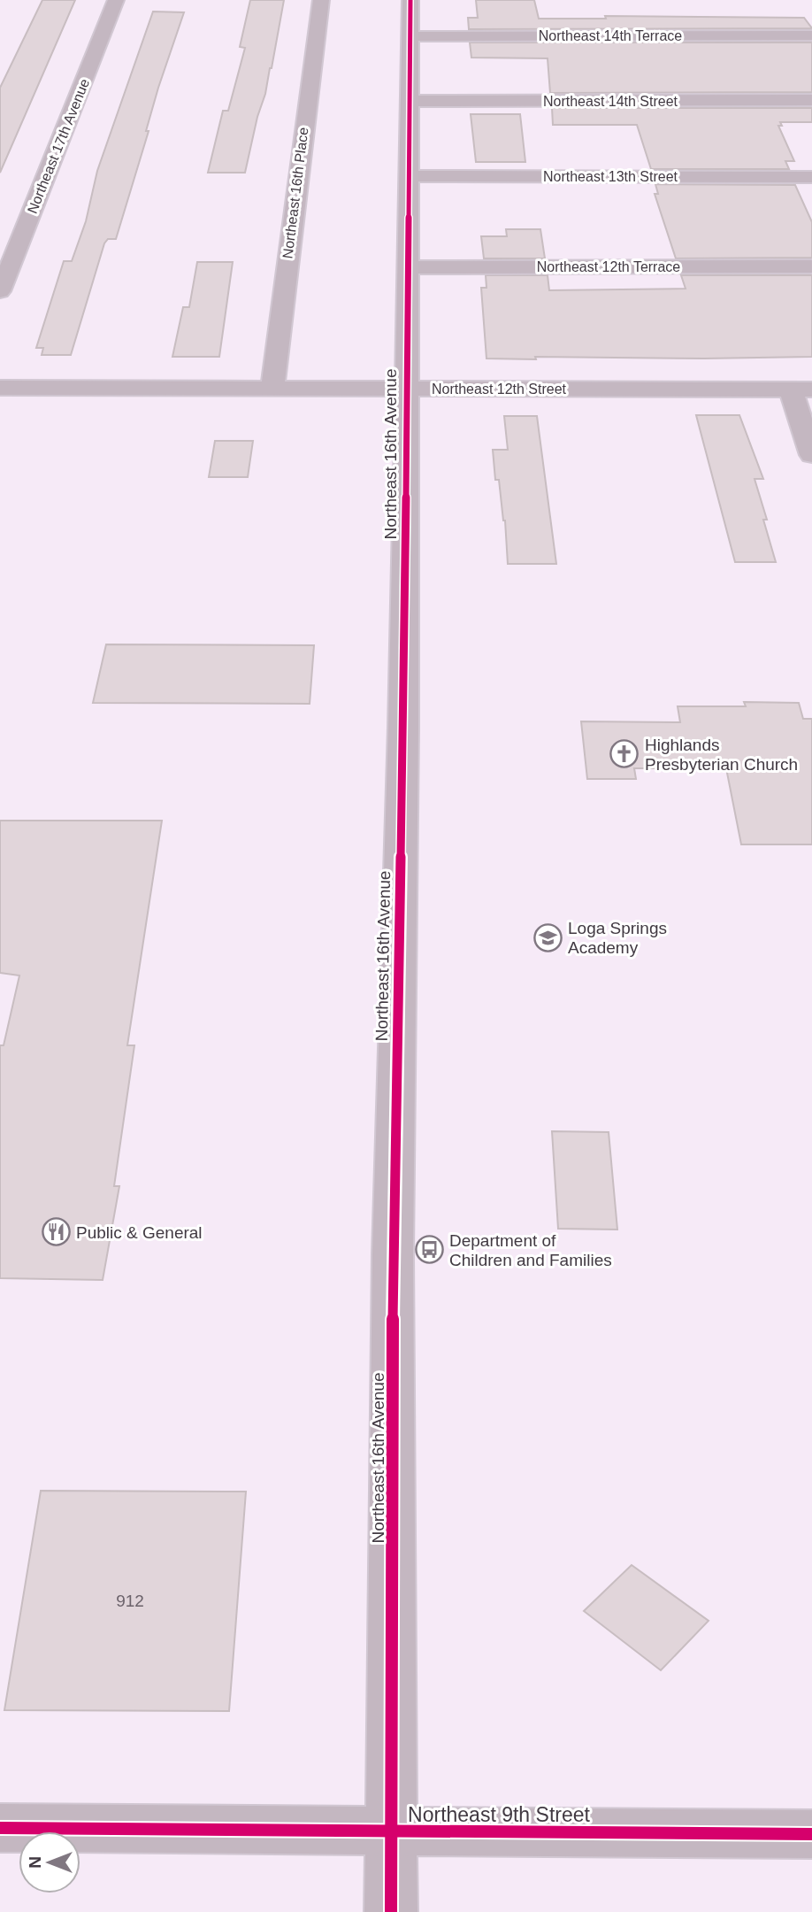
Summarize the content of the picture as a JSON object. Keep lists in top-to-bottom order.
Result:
{
  "streets": {
    "street": [
      "Northeast 14th Terrace",
      "Northeast 14th Street",
      "Northeast 17th Avenue",
      "Northeast 13th Street",
      "Northeast 16th Place",
      "Northeast 12th Terrace",
      "Northeast 12th Street",
      "Northeast 16th Avenue",
      "Northeast 9th Street"
    ]
  },
  "crossings": [
    ["Northeast 14th Terrace", "Northeast 16th Avenue"],
    ["Northeast 14th Street", "Northeast 16th Avenue"],
    ["Northeast 13th Street", "Northeast 16th Avenue"],
    ["Northeast 16th Place", "Northeast 12th Street"],
    ["Northeast 12th Terrace", "Northeast 16th Avenue"],
    ["Northeast 12th Street", "Northeast 16th Avenue"],
    ["Northeast 16th Avenue", "Northeast 9th Street"]
  ],
  "places": {
    "church": ["Highlands Presbyterian Church"],
    "school or university": ["Loga Springs Academy"],
    "restaurant": ["Public & General"],
    "bus stop": ["Department of Children and Families"]
  },
  "house_numbers": ["912"],
  "north": "left"
}
